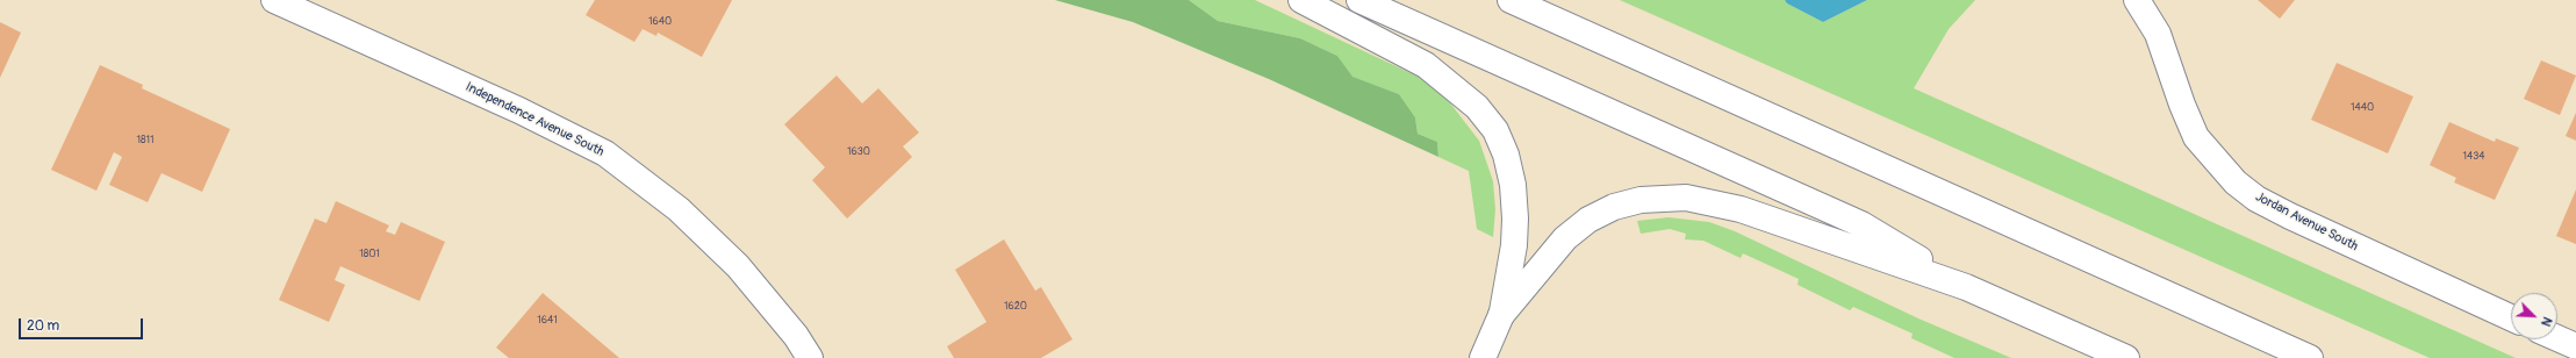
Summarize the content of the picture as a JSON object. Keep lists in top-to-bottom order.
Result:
{
  "streets": {
    "main road": ["Independence Avenue South", "Jordan Avenue South"]
  },
  "house_numbers": [
    "1640",
    "1440",
    "1811",
    "1630",
    "1434",
    "1801",
    "1620",
    "1641"
  ],
  "scale_bar": "20 m",
  "north": "bottom right"
}
